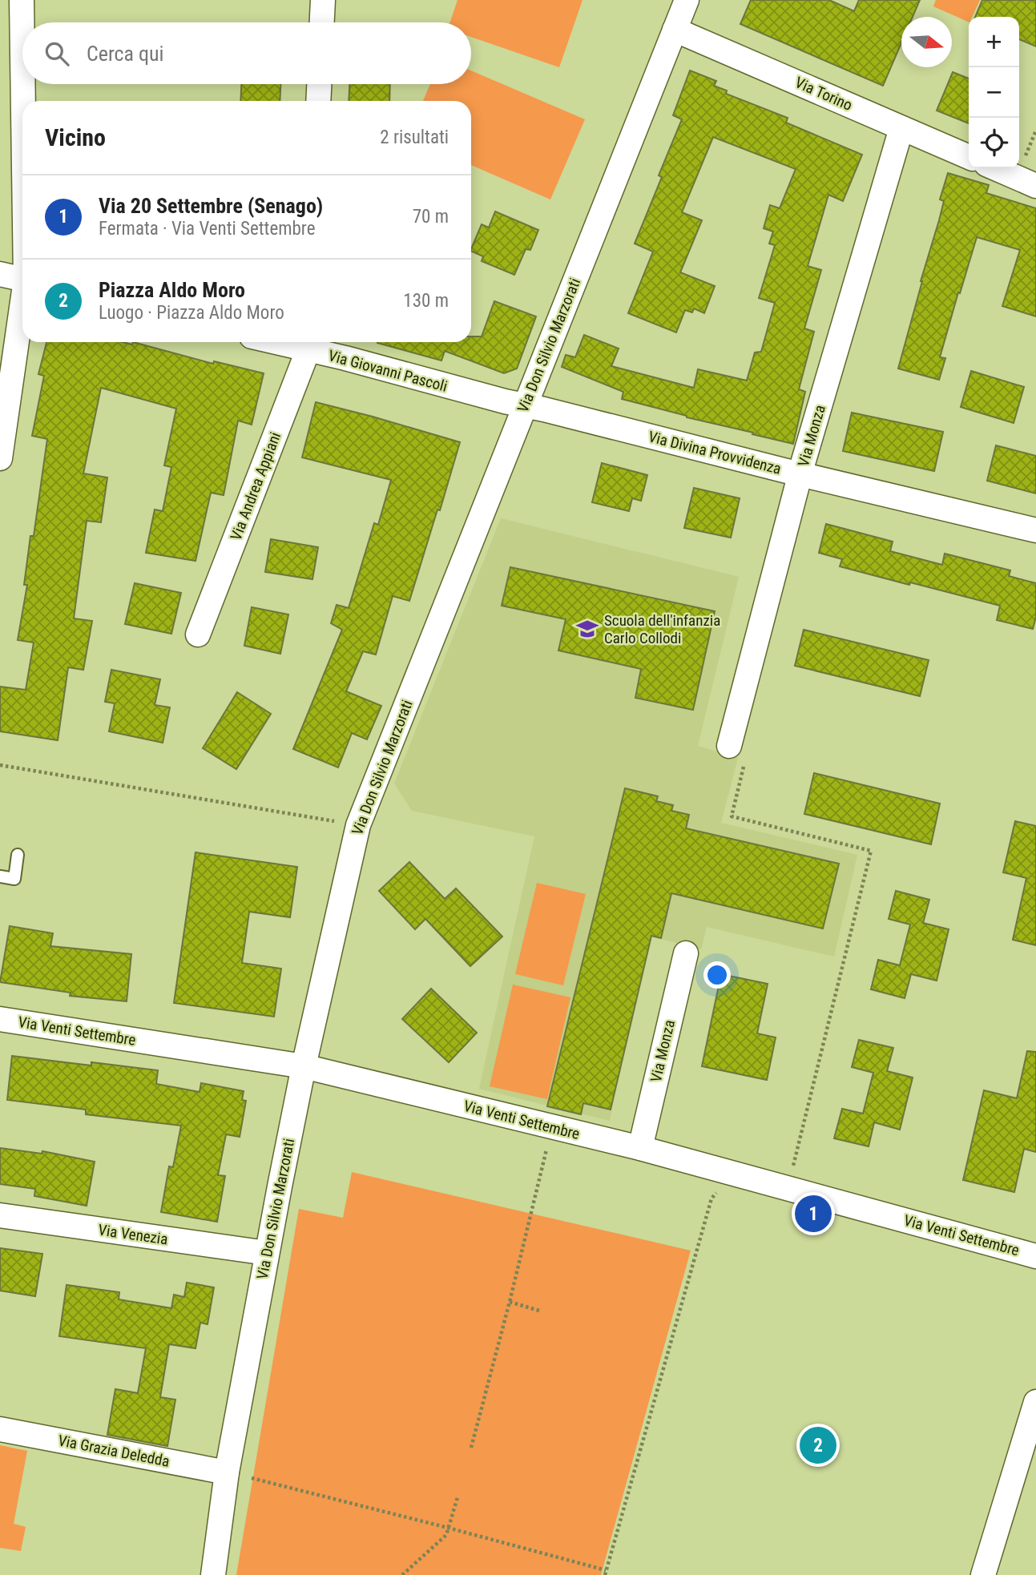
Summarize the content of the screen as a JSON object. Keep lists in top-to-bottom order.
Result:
{
  "streets": {
    "street": [
      "Via Torino",
      "Via Don Silvio Marzorati",
      "Via Giovanni Pascoli",
      "Via Monza",
      "Via Divina Provvidenza",
      "Via Andrea Appiani",
      "Via Venti Settembre",
      "Via Venezia",
      "Via Grazia Deledda"
    ]
  },
  "crossings": [
    ["Via Torino", "Via Don Silvio Marzorati"],
    ["Via Torino", "Via Monza"],
    ["Via Don Silvio Marzorati", "Via Giovanni Pascoli"],
    ["Via Don Silvio Marzorati", "Via Divina Provvidenza"],
    ["Via Don Silvio Marzorati", "Via Venti Settembre"],
    ["Via Don Silvio Marzorati", "Via Venezia"],
    ["Via Don Silvio Marzorati", "Via Grazia Deledda"],
    ["Via Giovanni Pascoli", "Via Divina Provvidenza"],
    ["Via Giovanni Pascoli", "Via Andrea Appiani"],
    ["Via Monza", "Via Divina Provvidenza"],
    ["Via Monza", "Via Venti Settembre"]
  ],
  "places": {
    "school or university": ["Scuola dell'infanzia Carlo Collodi"]
  },
  "north": "right",
  "page": {
    "map_buttons": ["+", "−"],
    "search": "Cerca qui",
    "heading": ["Vicino", "2 risultati"],
    "list": [
      {
        "mark": "1",
        "name": "Via 20 Settembre (Senago)",
        "note": "Fermata · Via Venti Settembre",
        "value": "70 m"
      },
      {
        "mark": "2",
        "name": "Piazza Aldo Moro",
        "note": "Luogo · Piazza Aldo Moro",
        "value": "130 m"
      }
    ],
    "pins": ["1", "2"]
  }
}
